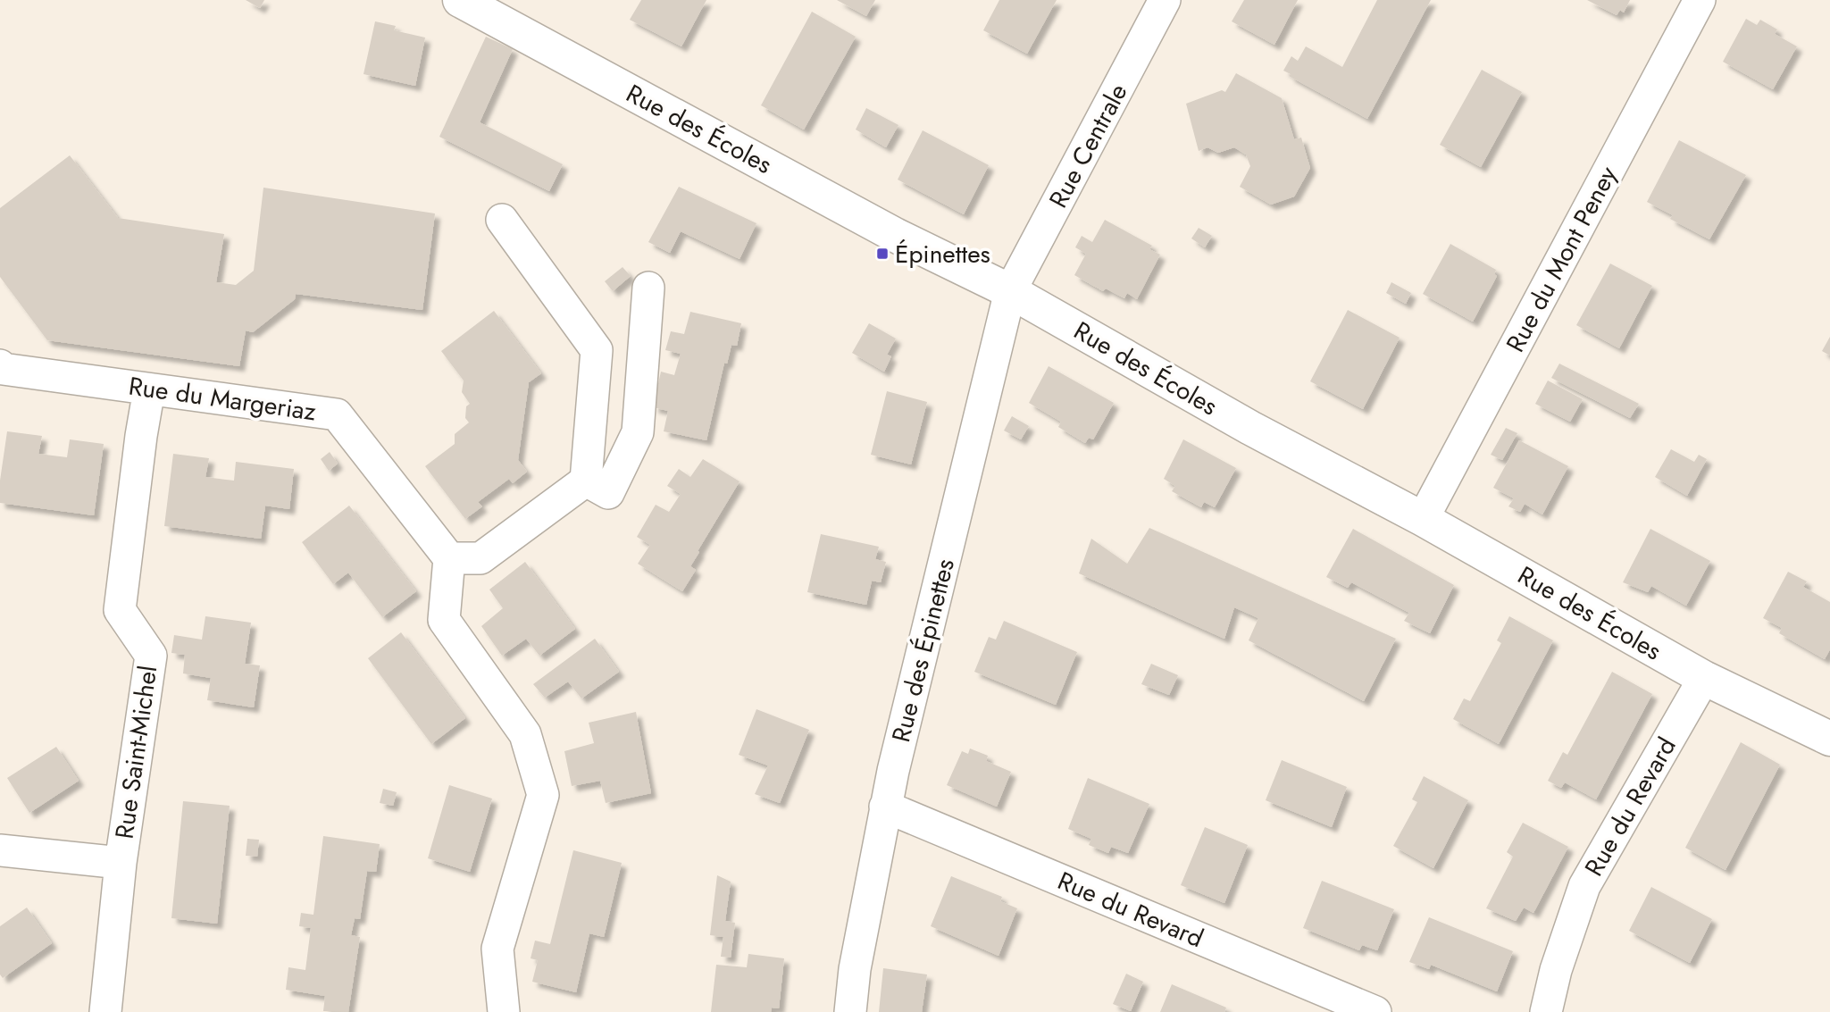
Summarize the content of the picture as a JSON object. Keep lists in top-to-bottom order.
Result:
{
  "streets": {
    "street": [
      "Rue des Écoles",
      "Rue Centrale",
      "Rue du Mont Peney",
      "Rue du Margeriaz",
      "Rue des Épinettes",
      "Rue Saint-Michel",
      "Rue du Revard"
    ]
  },
  "crossings": [
    ["Rue des Écoles", "Rue Centrale"],
    ["Rue des Écoles", "Rue du Mont Peney"],
    ["Rue des Écoles", "Rue des Épinettes"],
    ["Rue des Écoles", "Rue du Revard"],
    ["Rue Centrale", "Rue des Épinettes"],
    ["Rue du Margeriaz", "Rue Saint-Michel"],
    ["Rue des Épinettes", "Rue du Revard"]
  ],
  "places": {
    "transit": ["Épinettes"]
  }
}
